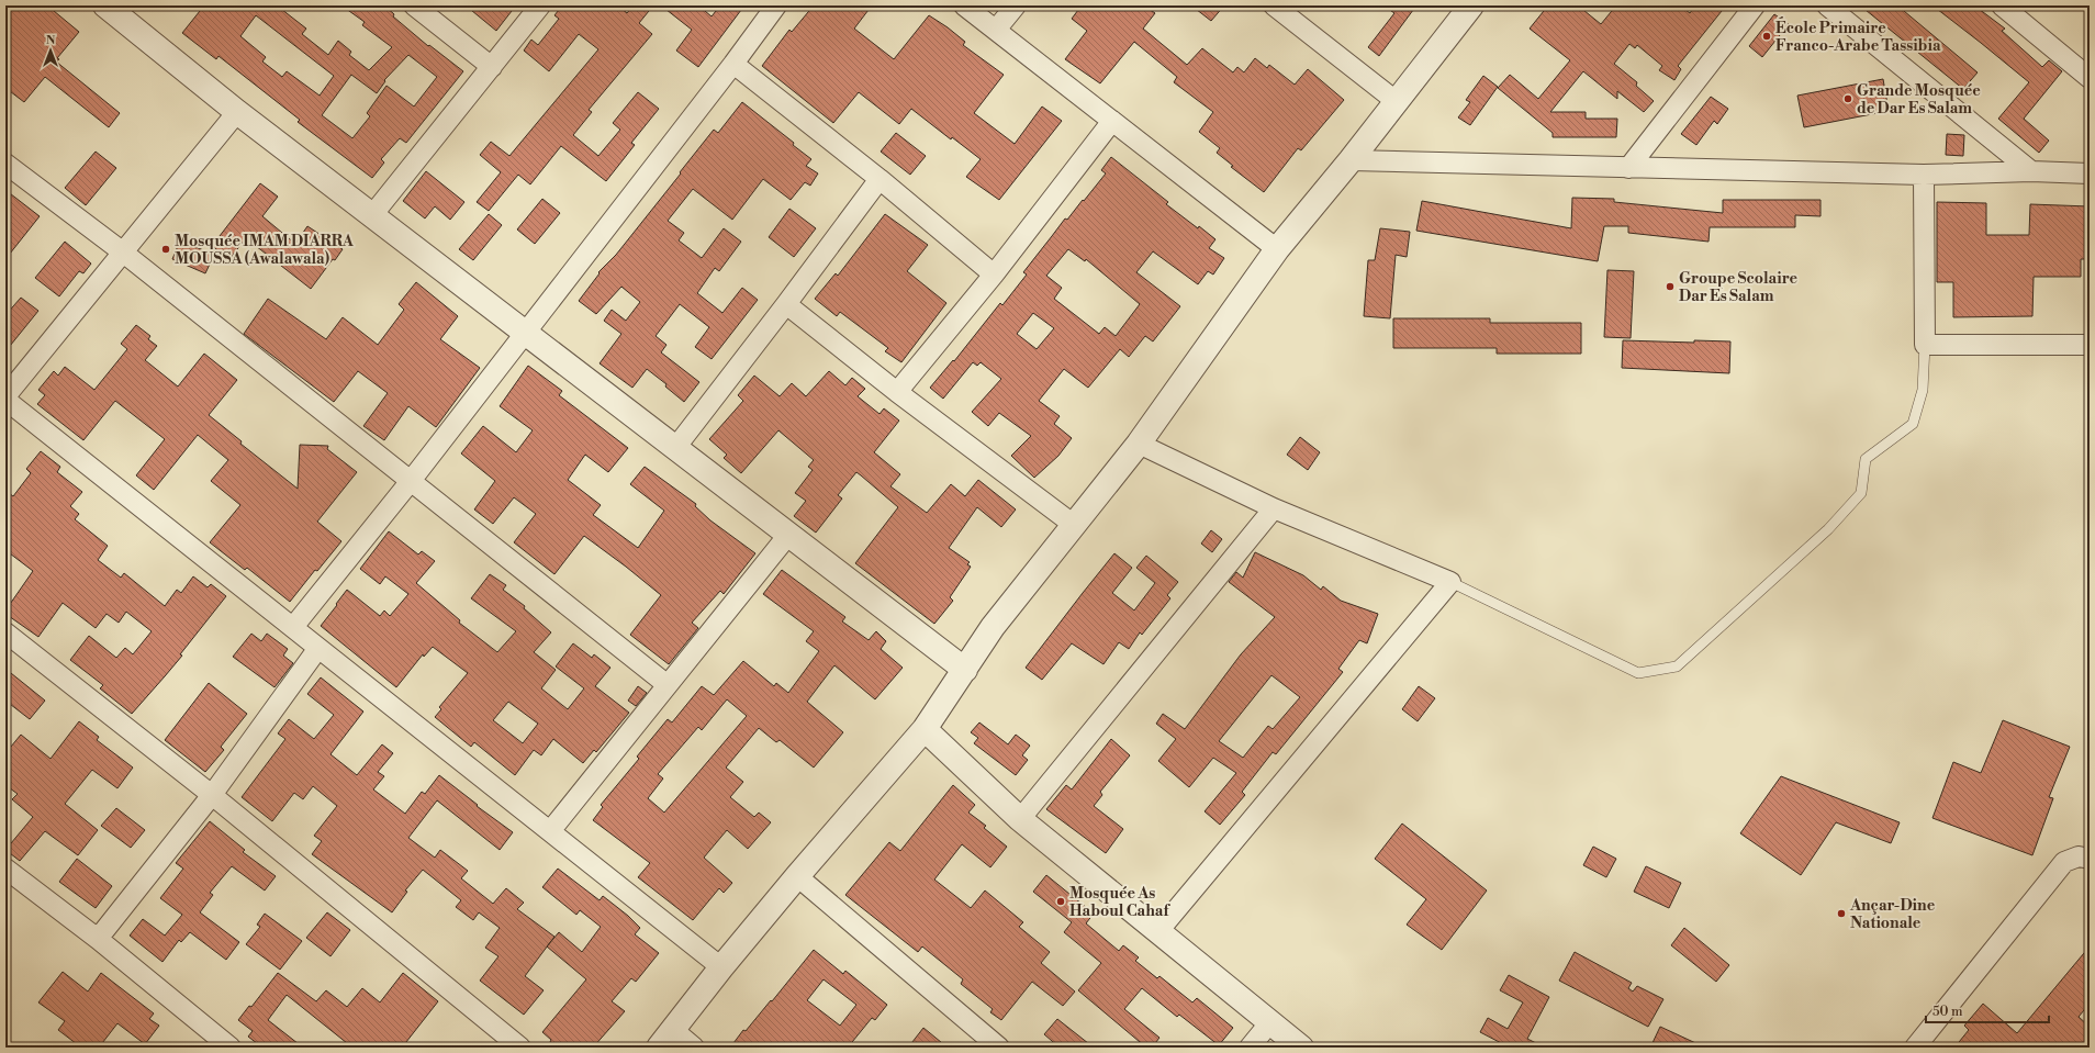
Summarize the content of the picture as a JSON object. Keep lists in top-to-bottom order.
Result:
{
  "places": [
    "École Primaire Franco-Arabe Tassibia",
    "Grande Mosquée de Dar Es Salam",
    "Mosquée IMAM DIARRA MOUSSA (Awalawala)",
    "Groupe Scolaire Dar Es Salam",
    "Mosquée As Haboul Cahaf",
    "Ançar-Dine Nationale"
  ],
  "scale_bar": "50 m",
  "north": "top"
}
